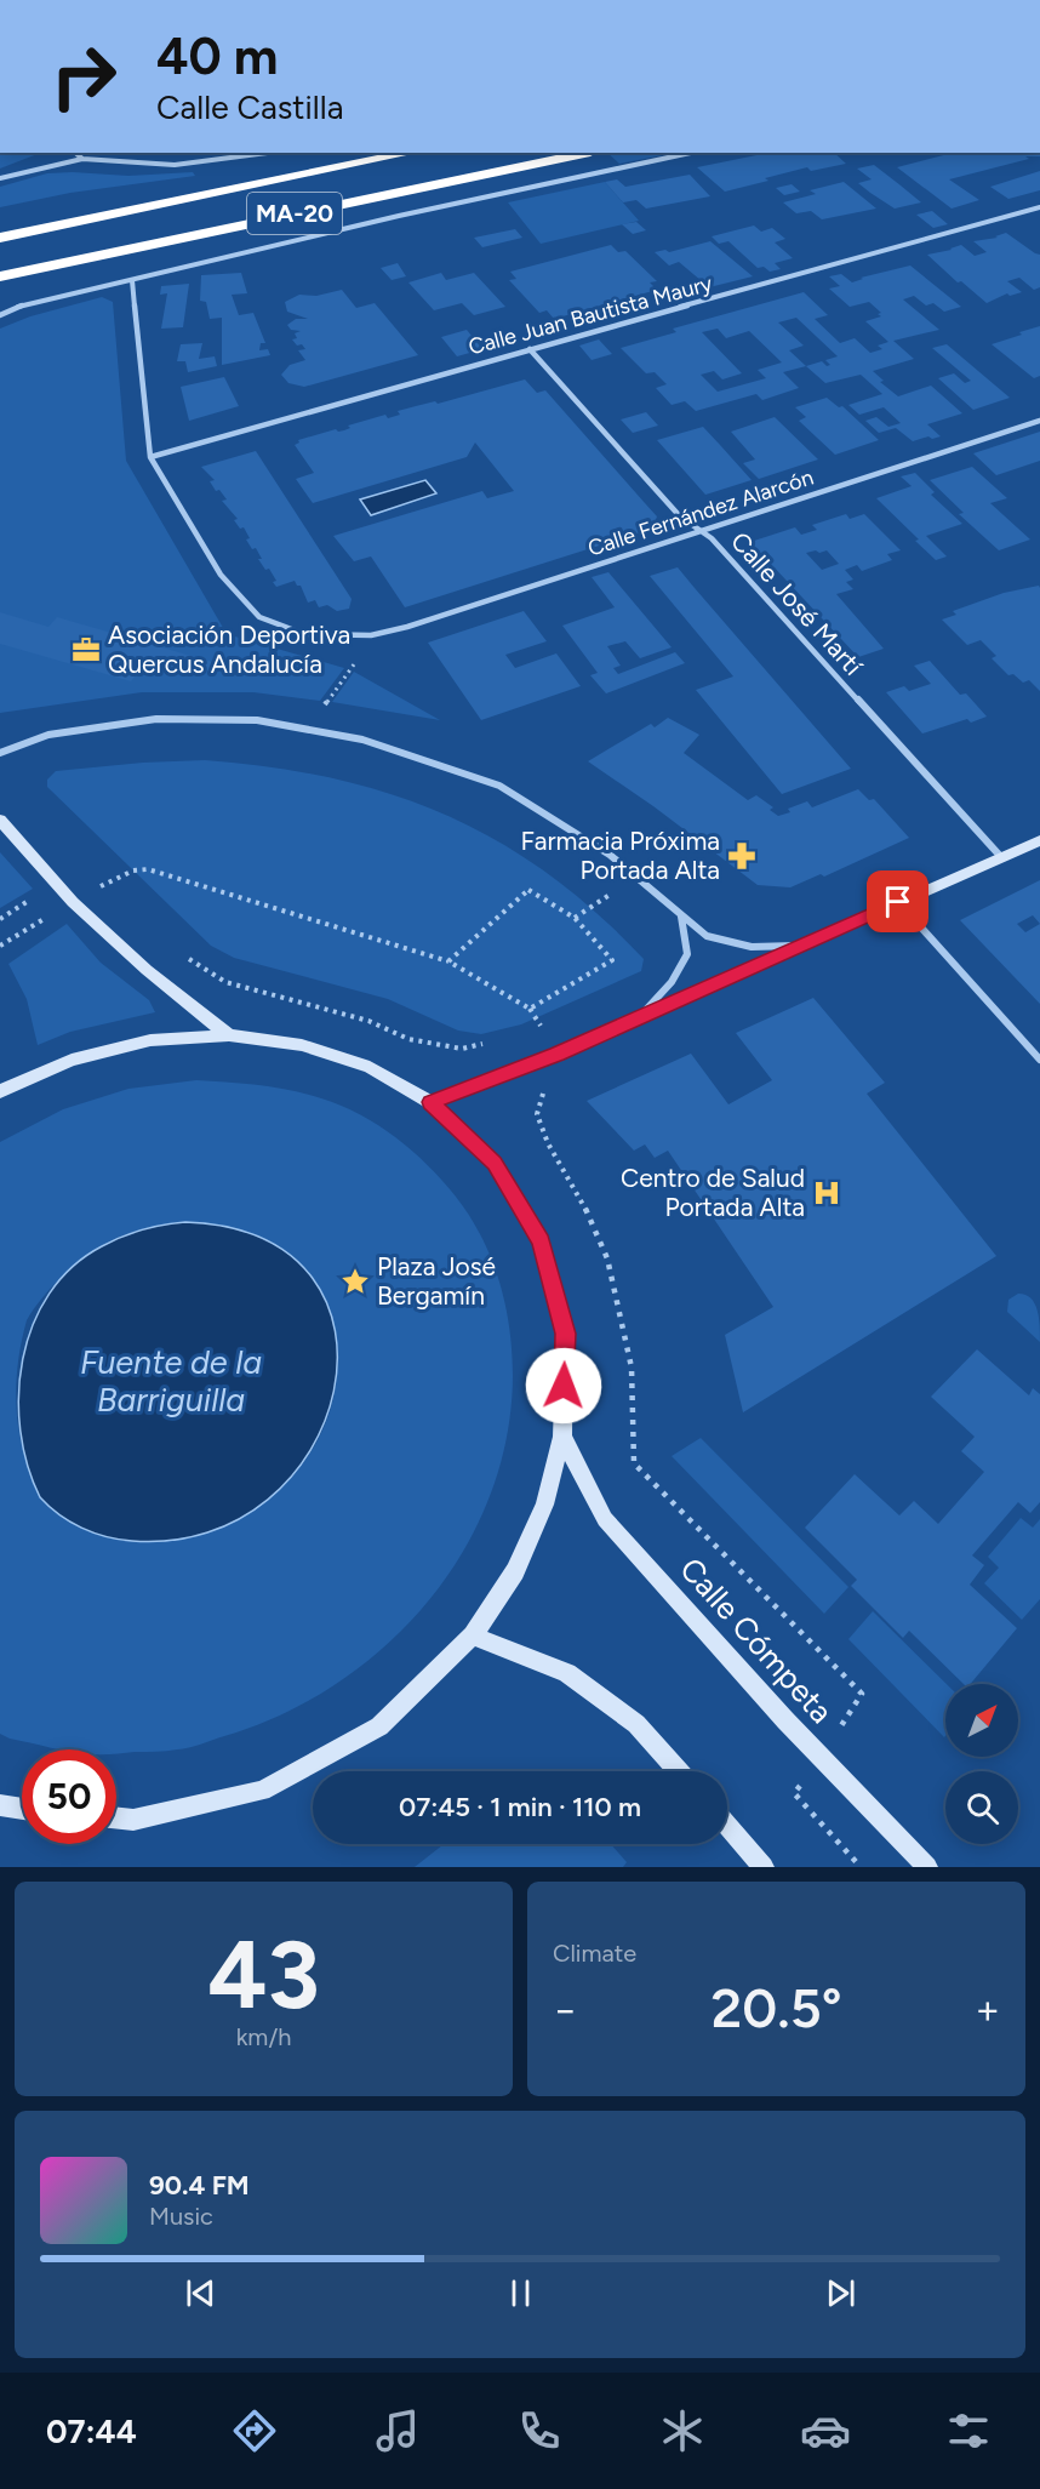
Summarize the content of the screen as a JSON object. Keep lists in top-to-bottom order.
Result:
{
  "streets": {
    "highway": ["MA-20"],
    "main road": ["Calle Cómpeta"],
    "street": ["Calle Juan Bautista Maury", "Calle Fernández Alarcón", "Calle José Martí"]
  },
  "crossings": [
    ["Calle Juan Bautista Maury", "Calle Fernández Alarcón"],
    ["Calle Juan Bautista Maury", "Calle José Martí"],
    ["Calle Fernández Alarcón", "Calle José Martí"]
  ],
  "water": ["Fuente de la Barriguilla"],
  "places": {
    "office": ["Asociación Deportiva Quercus Andalucía"],
    "pharmacy": ["Farmacia Próxima Portada Alta"],
    "hospital": ["Centro de Salud Portada Alta"],
    "place": ["Plaza José Bergamín"]
  },
  "north": "top right",
  "page": {
    "turn": ["40 m", "Calle Castilla"],
    "limit": "50",
    "trip": "07:45 · 1 min · 110 m",
    "tile": [
      ["43", "km/h"],
      "Climate"
    ],
    "heat": ["−", "20.5°", "+"],
    "song": ["90.4 FM", "Music"],
    "tabs": "07:44"
  }
}
